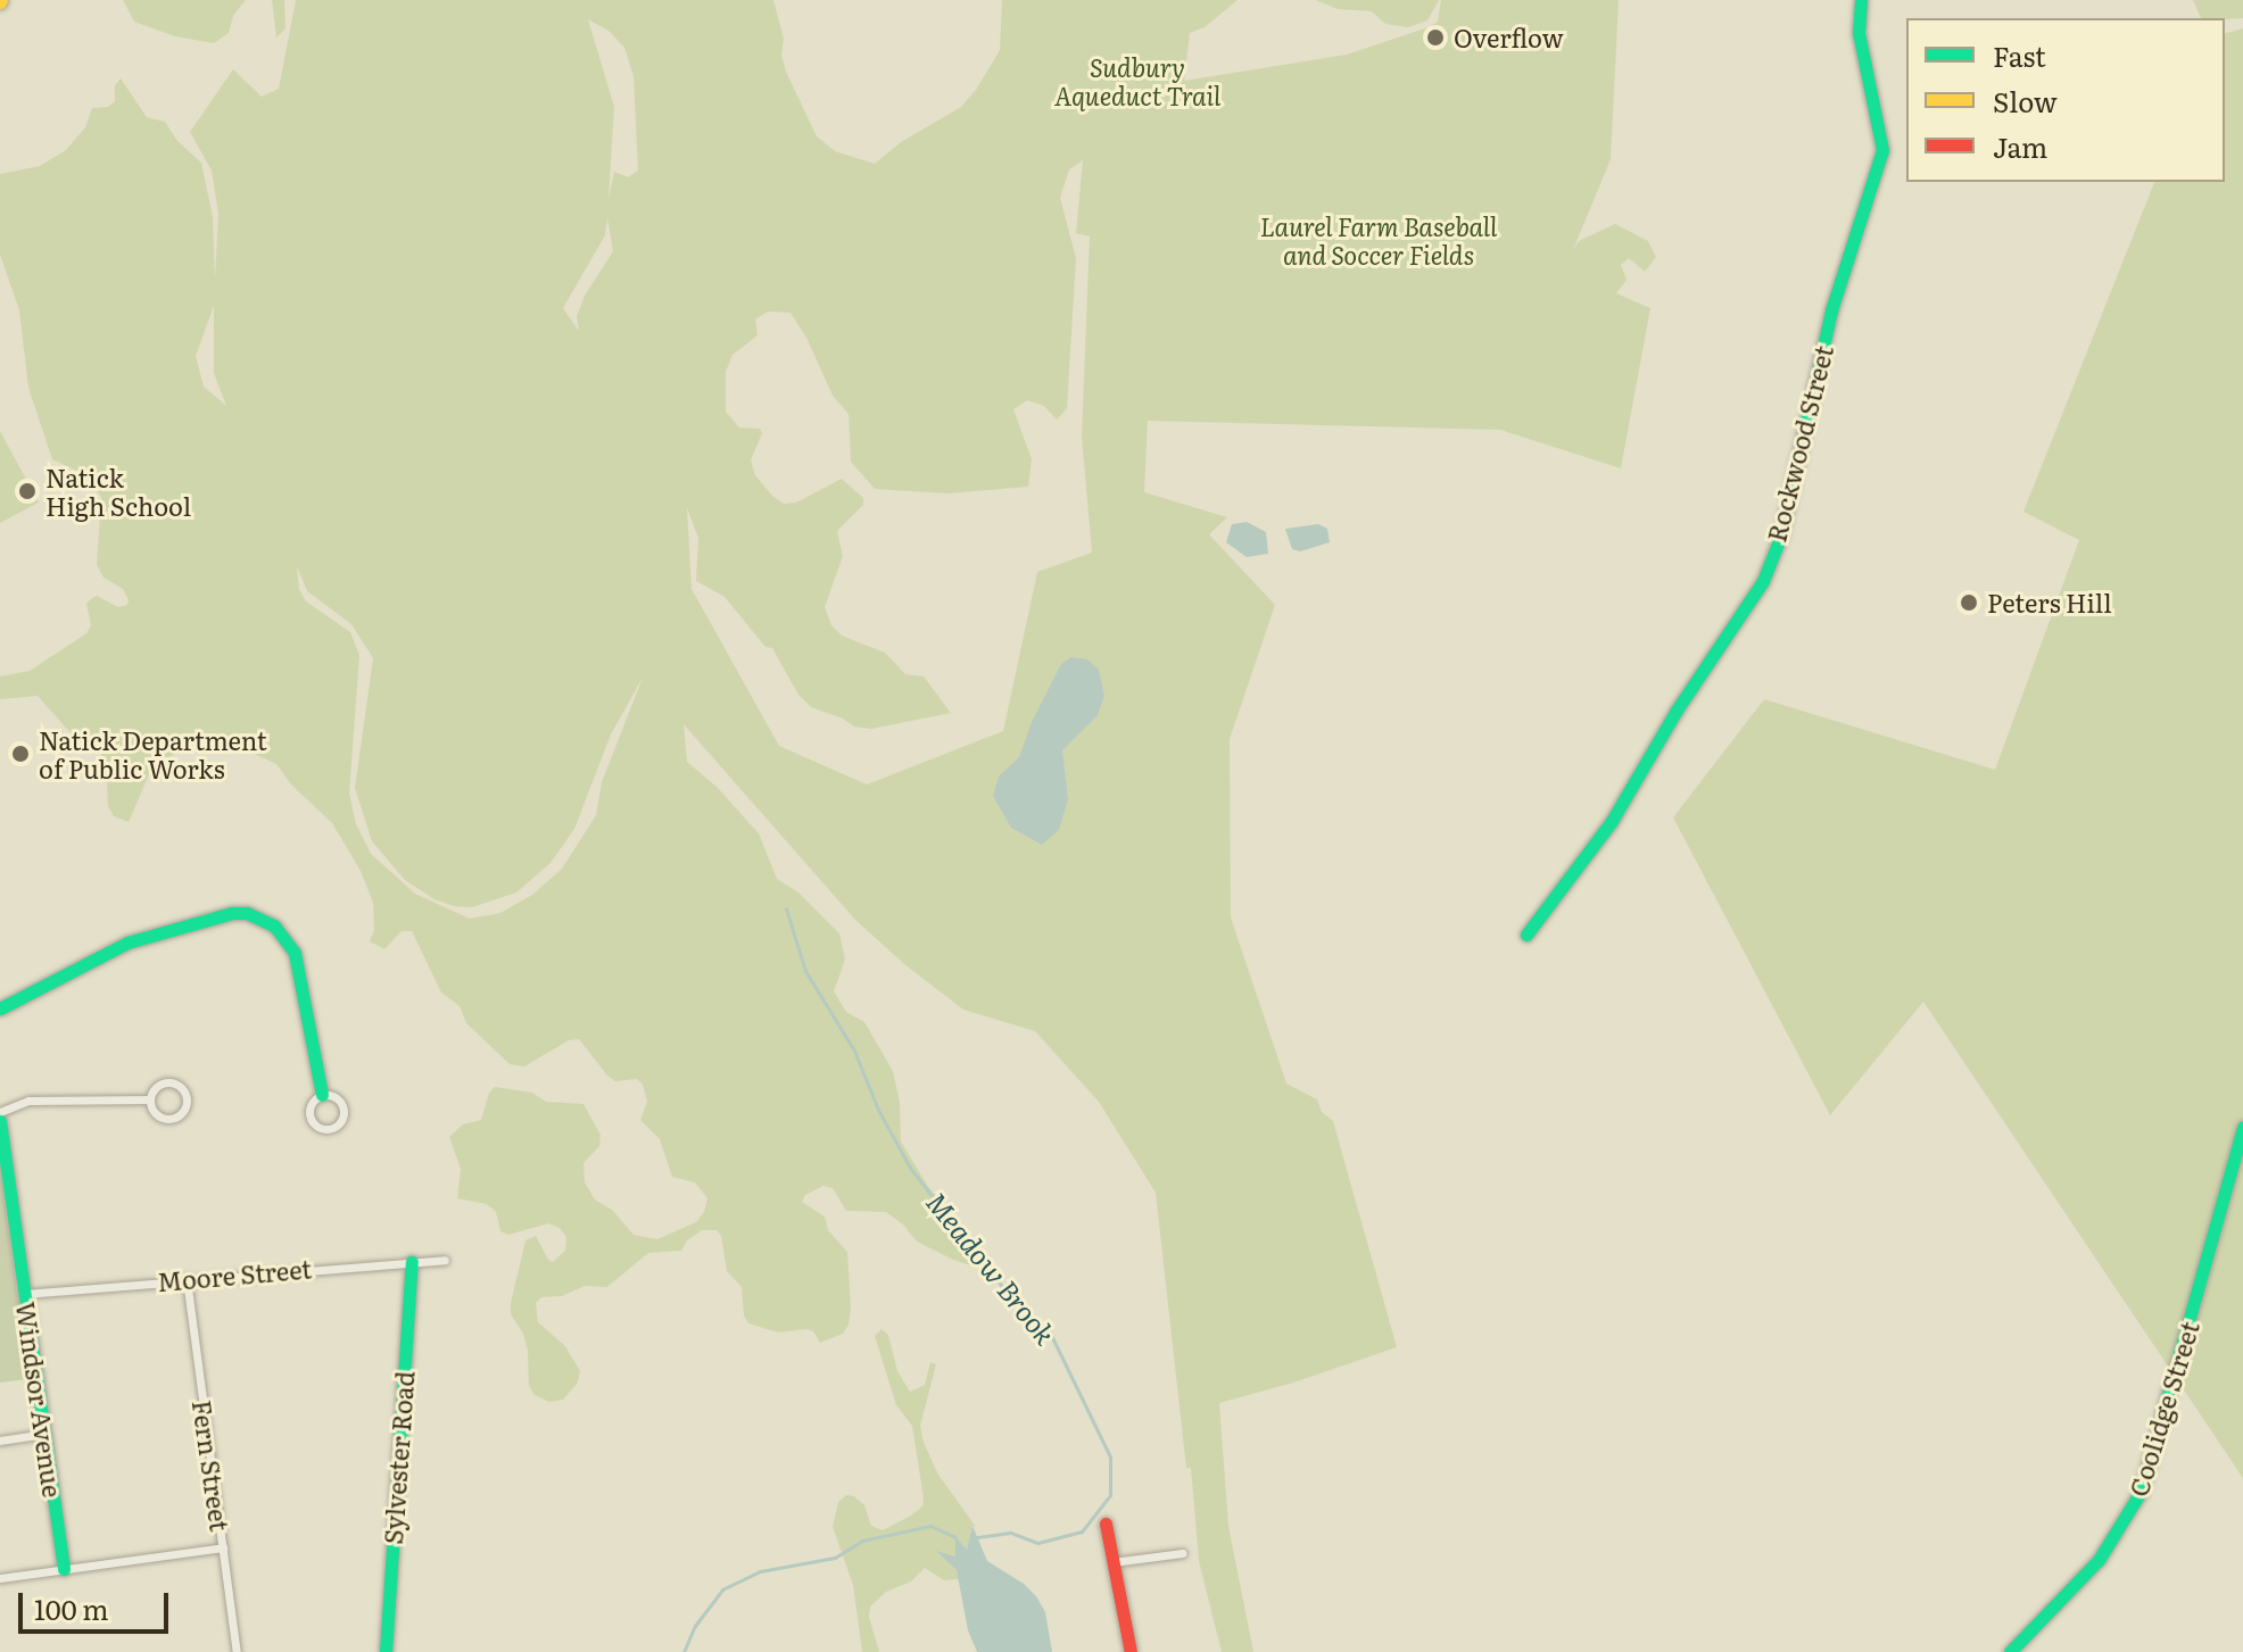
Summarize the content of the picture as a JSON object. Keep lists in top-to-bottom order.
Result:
{
  "streets": {
    "street": [
      "Rockwood Street",
      "Moore Street",
      "Windsor Avenue",
      "Coolidge Street",
      "Sylvester Road",
      "Fern Street"
    ]
  },
  "crossings": [
    ["Moore Street", "Windsor Avenue"],
    ["Moore Street", "Sylvester Road"],
    ["Moore Street", "Fern Street"]
  ],
  "water": ["Meadow Brook"],
  "parks": ["Sudbury Aqueduct Trail", "Laurel Farm Baseball and Soccer Fields"],
  "places": [
    "Overflow",
    "Natick High School",
    "Peters Hill",
    "Natick Department of Public Works"
  ],
  "legend": ["Fast", "Slow", "Jam"],
  "scale_bar": "100 m"
}
